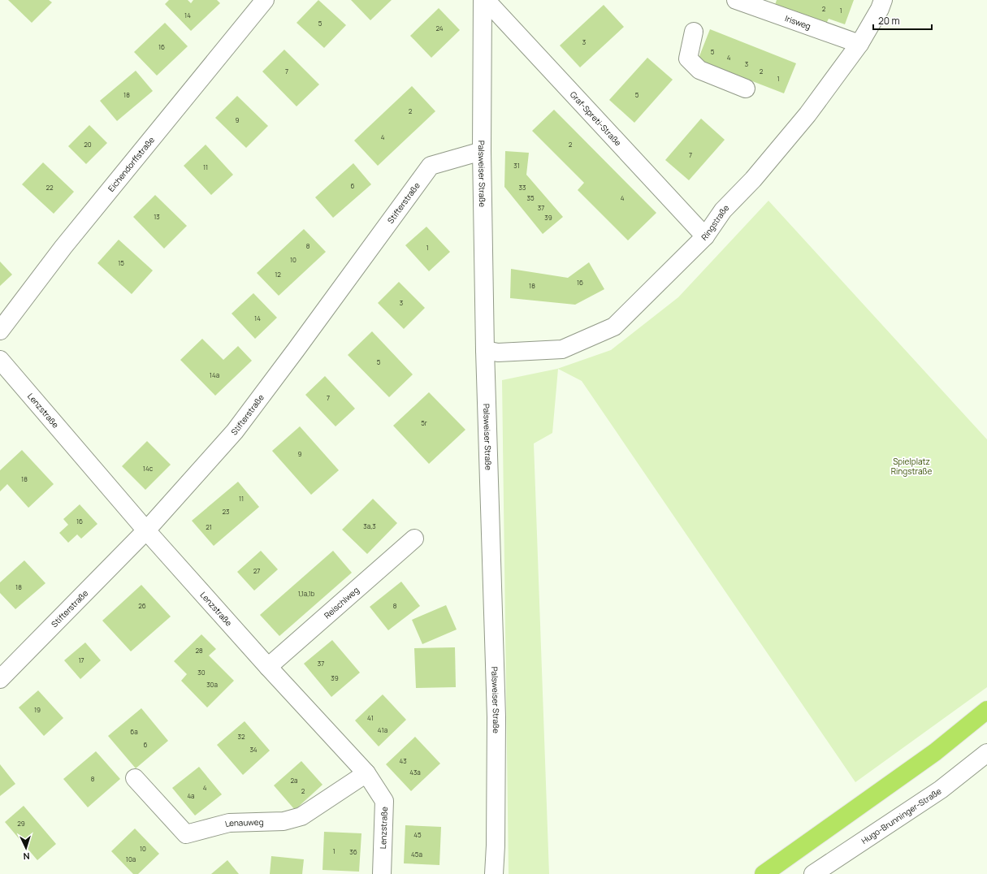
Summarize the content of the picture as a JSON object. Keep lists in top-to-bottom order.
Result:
{
  "streets": {
    "street": [
      "Irisweg",
      "Graf-Spreti-Straße",
      "Eichendorffstraße",
      "Palsweiser Straße",
      "Stifterstraße",
      "Ringstraße",
      "Lenzstraße",
      "Reischlweg",
      "Hugo-Brunninger-Straße",
      "Lenauweg"
    ]
  },
  "crossings": [
    ["Irisweg", "Ringstraße"],
    ["Graf-Spreti-Straße", "Ringstraße"],
    ["Palsweiser Straße", "Stifterstraße"],
    ["Palsweiser Straße", "Ringstraße"],
    ["Stifterstraße", "Lenzstraße"],
    ["Lenzstraße", "Reischlweg"],
    ["Lenzstraße", "Lenauweg"]
  ],
  "parks": ["Spielplatz Ringstraße"],
  "house_numbers": [
    "2",
    "1",
    "14",
    "5",
    "24",
    "3",
    "16",
    "5",
    "4",
    "3",
    "7",
    "2",
    "1",
    "18",
    "5",
    "2",
    "9",
    "4",
    "20",
    "2",
    "7",
    "31",
    "11",
    "6",
    "22",
    "33",
    "35",
    "4",
    "37",
    "13",
    "39",
    "8",
    "1",
    "10",
    "15",
    "12",
    "16",
    "18",
    "3",
    "14",
    "5",
    "14a",
    "7",
    "5r",
    "9",
    "14c",
    "18",
    "11",
    "23",
    "16",
    "3a,3",
    "21",
    "27",
    "18",
    "1,1a,1b",
    "26",
    "8",
    "28",
    "17",
    "37",
    "30",
    "39",
    "30a",
    "19",
    "41",
    "41a",
    "6a",
    "32",
    "6",
    "34",
    "43",
    "43a",
    "8",
    "2a",
    "4",
    "2",
    "4a",
    "29",
    "45",
    "10",
    "1",
    "36",
    "45a",
    "10a"
  ],
  "scale_bar": "20 m",
  "north": "bottom"
}
